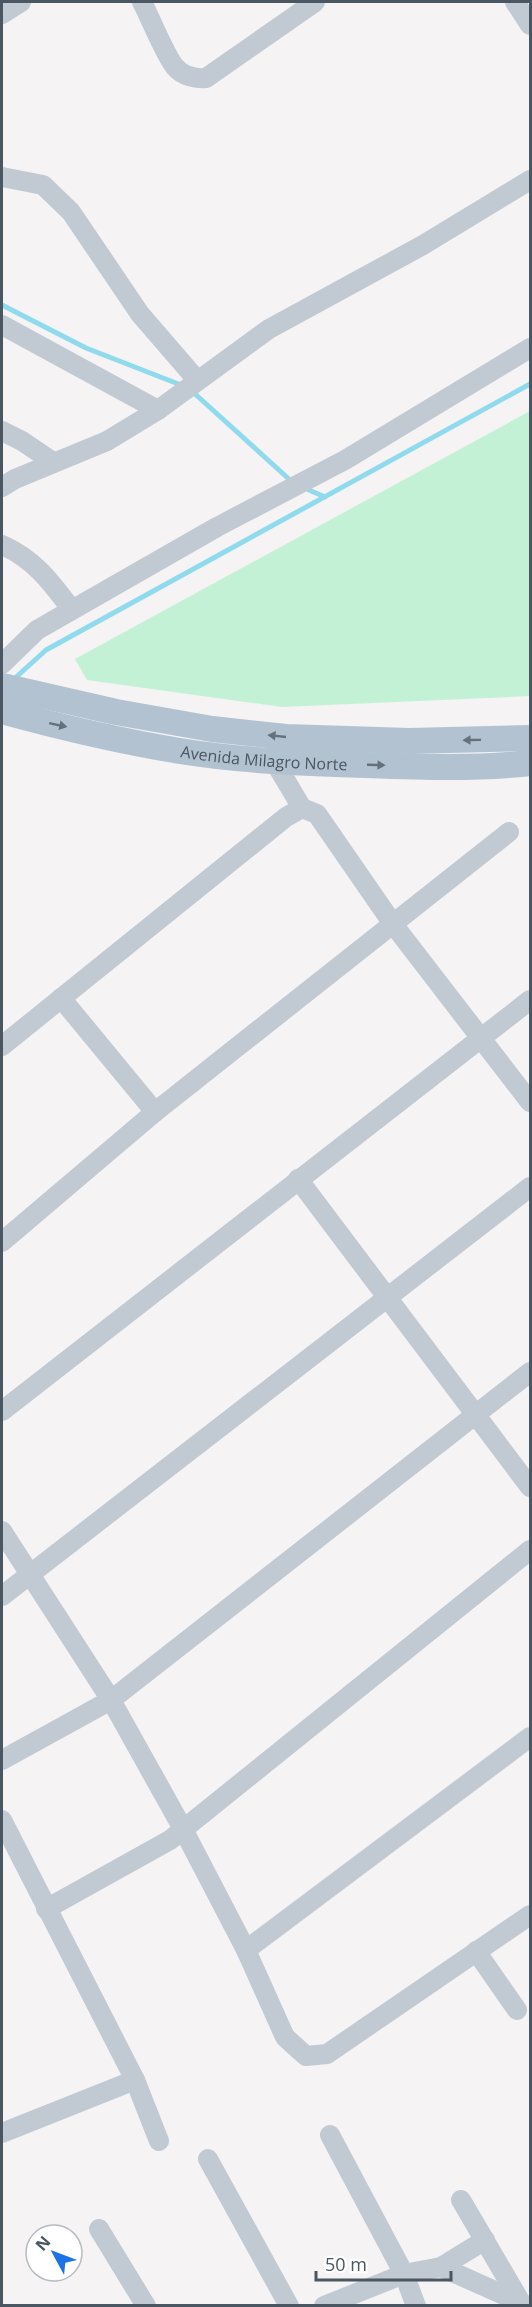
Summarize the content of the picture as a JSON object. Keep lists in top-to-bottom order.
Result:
{
  "streets": {
    "main road": ["Avenida Milagro Norte"]
  },
  "scale_bar": "50 m",
  "north": "top left"
}
